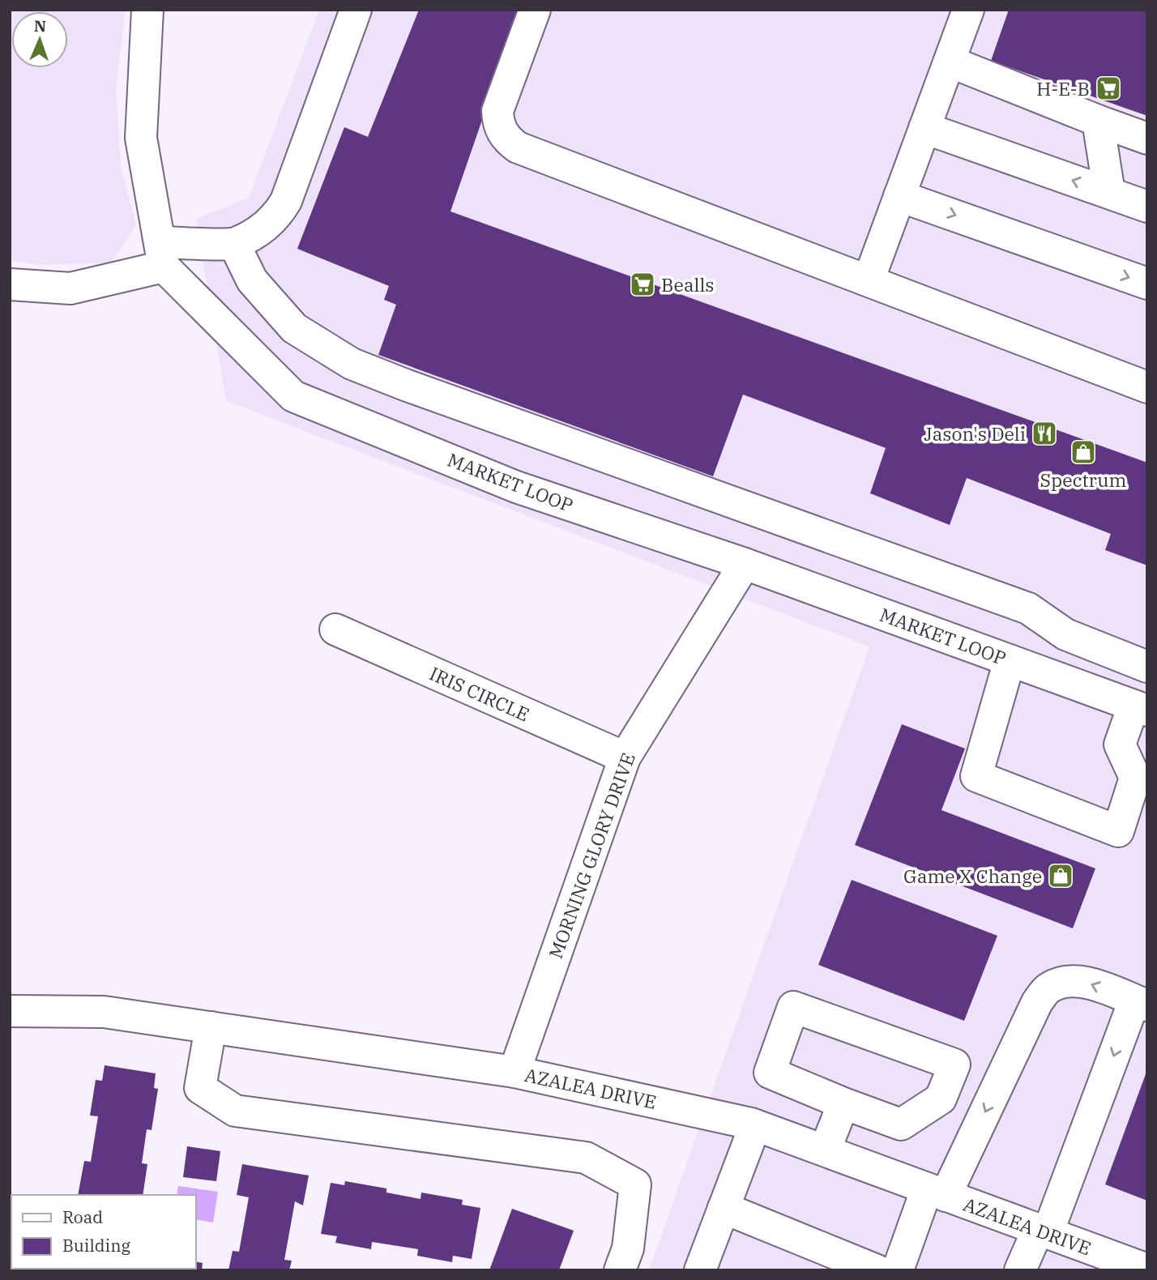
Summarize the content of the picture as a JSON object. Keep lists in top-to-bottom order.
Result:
{
  "streets": {
    "street": [
      "MARKET LOOP",
      "IRIS CIRCLE",
      "MORNING GLORY DRIVE",
      "AZALEA DRIVE"
    ]
  },
  "crossings": [
    ["MARKET LOOP", "MORNING GLORY DRIVE"],
    ["IRIS CIRCLE", "MORNING GLORY DRIVE"],
    ["MORNING GLORY DRIVE", "AZALEA DRIVE"]
  ],
  "places": {
    "supermarket": ["H-E-B", "Bealls"],
    "restaurant": ["Jason's Deli"],
    "shop": ["Spectrum", "Game X Change"]
  },
  "legend": ["Road", "Building"],
  "north": "top"
}
